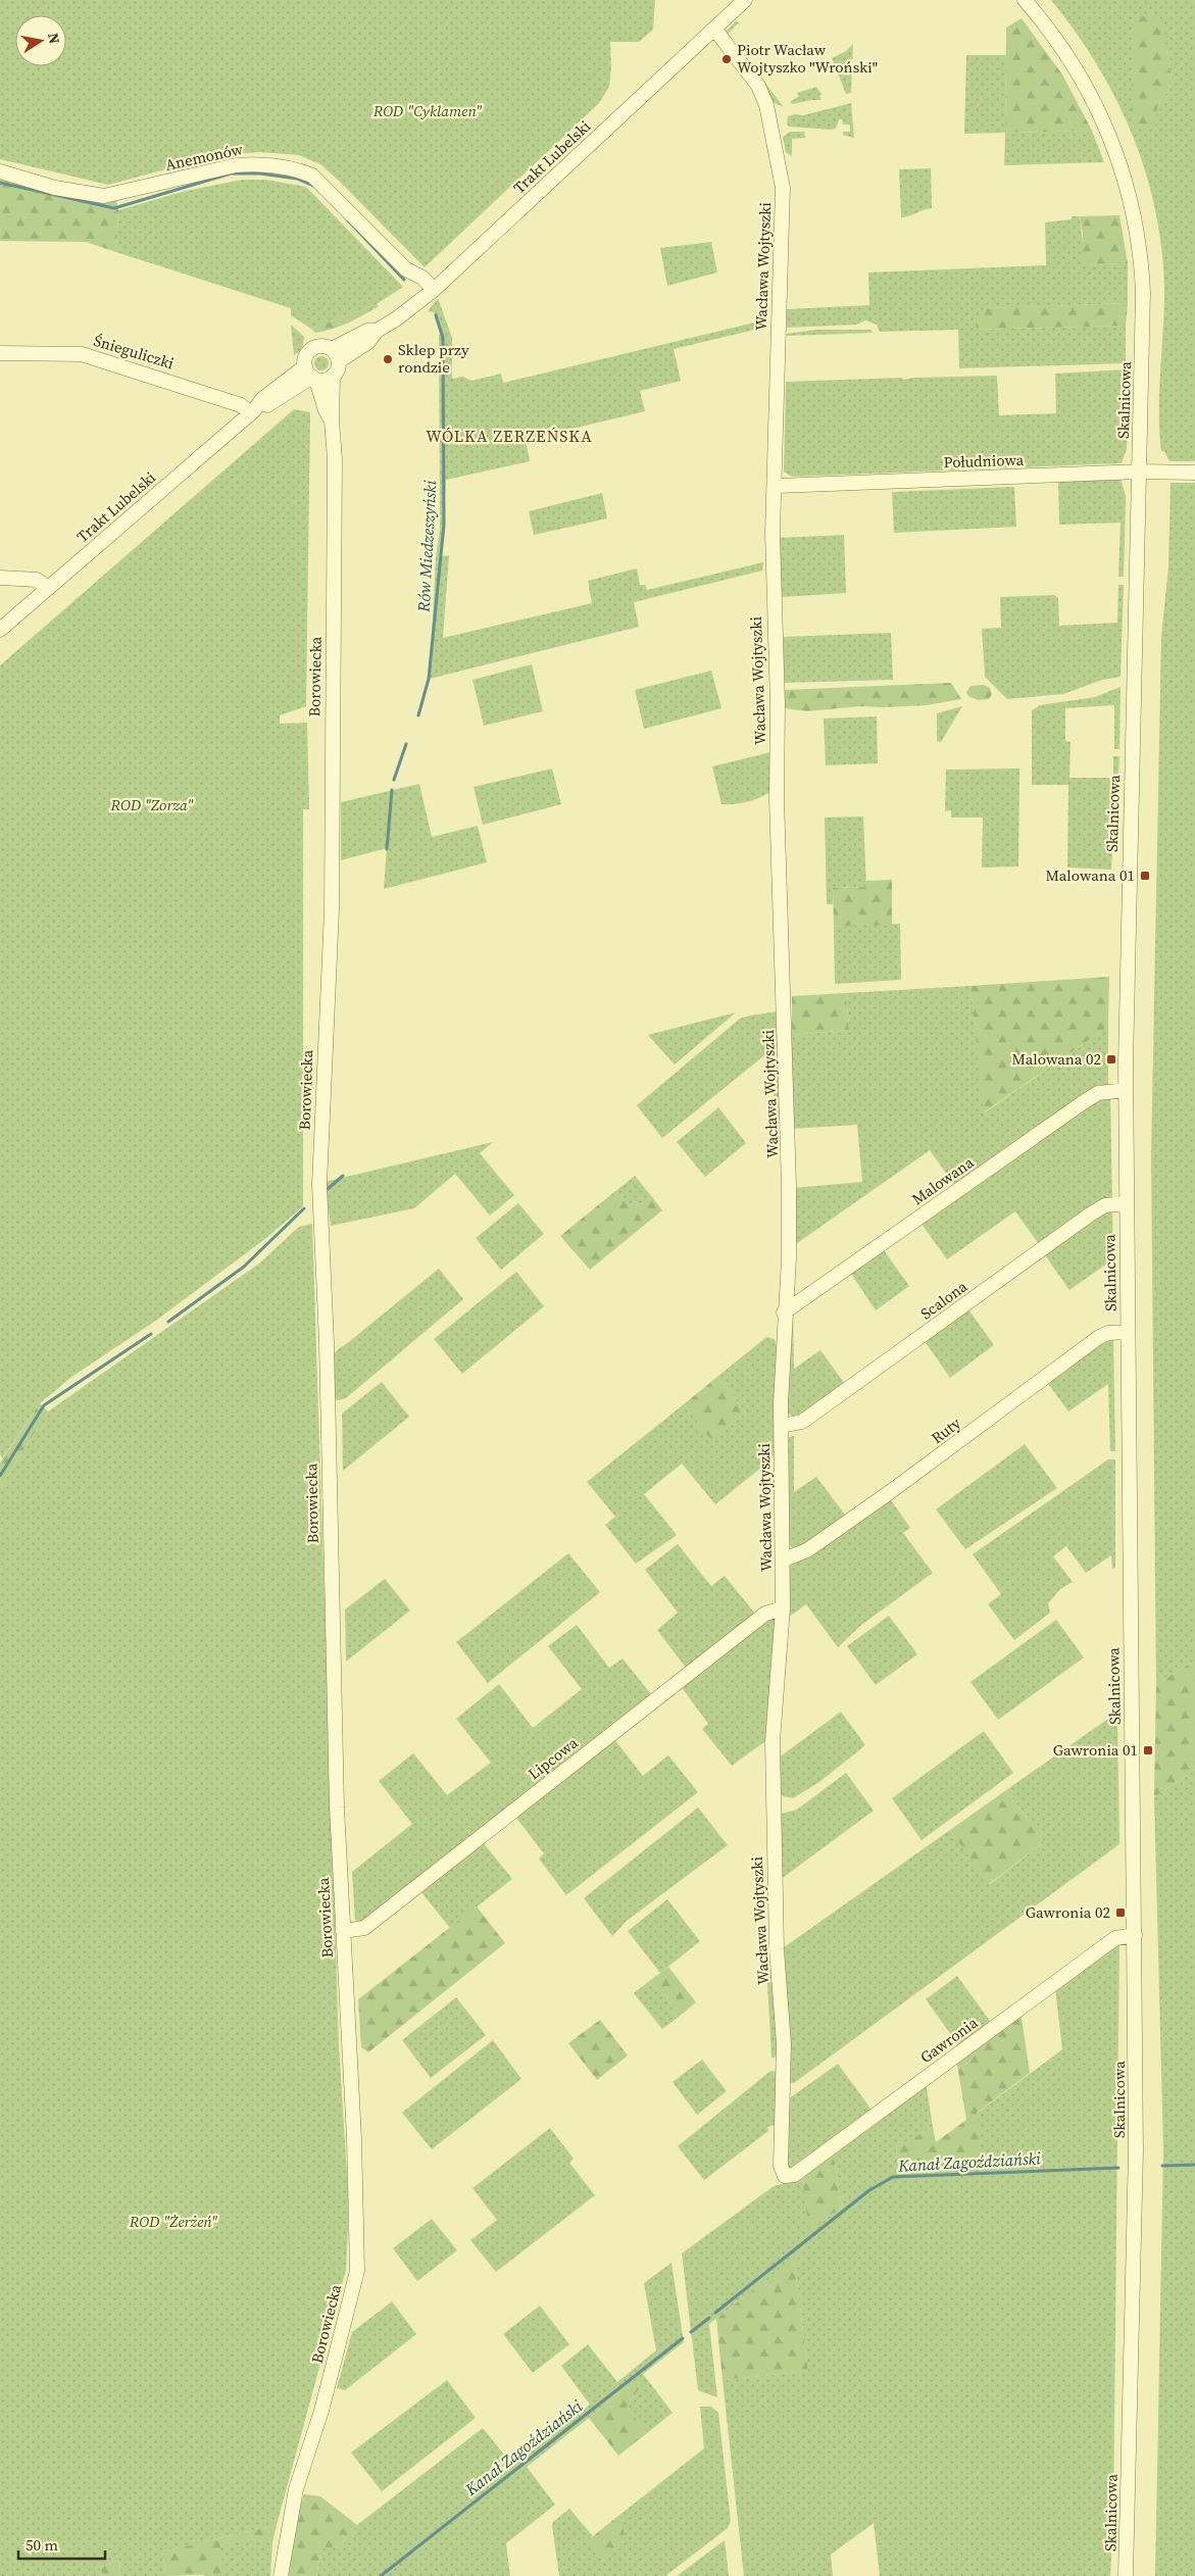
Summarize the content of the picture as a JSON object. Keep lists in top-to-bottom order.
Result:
{
  "streets": {
    "street": [
      "Anemonów",
      "Trakt Lubelski",
      "Wacława Wojtyszki",
      "Śnieguliczki",
      "Skalnicowa",
      "Południowa",
      "Borowiecka",
      "Malowana",
      "Scalona",
      "Ruty",
      "Lipcowa",
      "Gawronia"
    ]
  },
  "crossings": [
    ["Anemonów", "Trakt Lubelski"],
    ["Trakt Lubelski", "Wacława Wojtyszki"],
    ["Trakt Lubelski", "Śnieguliczki"],
    ["Trakt Lubelski", "Borowiecka"],
    ["Wacława Wojtyszki", "Południowa"],
    ["Wacława Wojtyszki", "Malowana"],
    ["Wacława Wojtyszki", "Scalona"],
    ["Wacława Wojtyszki", "Ruty"],
    ["Wacława Wojtyszki", "Lipcowa"],
    ["Wacława Wojtyszki", "Gawronia"],
    ["Skalnicowa", "Południowa"],
    ["Skalnicowa", "Malowana"],
    ["Skalnicowa", "Scalona"],
    ["Skalnicowa", "Ruty"],
    ["Skalnicowa", "Gawronia"],
    ["Borowiecka", "Lipcowa"]
  ],
  "districts": ["WÓLKA ZERZEŃSKA"],
  "water": ["Rów Miedzeszyński", "Kanał Zagoździański"],
  "parks": ["ROD \"Cyklamen\"", "ROD \"Zorza\"", "ROD \"Żerżeń\""],
  "places": {
    "other": ["Piotr Wacław Wojtyszko \"Wroński\"", "Sklep przy rondzie"],
    "transit": [
      "Malowana 01",
      "Malowana 02",
      "Gawronia 01",
      "Gawronia 02"
    ]
  },
  "scale_bar": "50 m",
  "north": "right"
}
